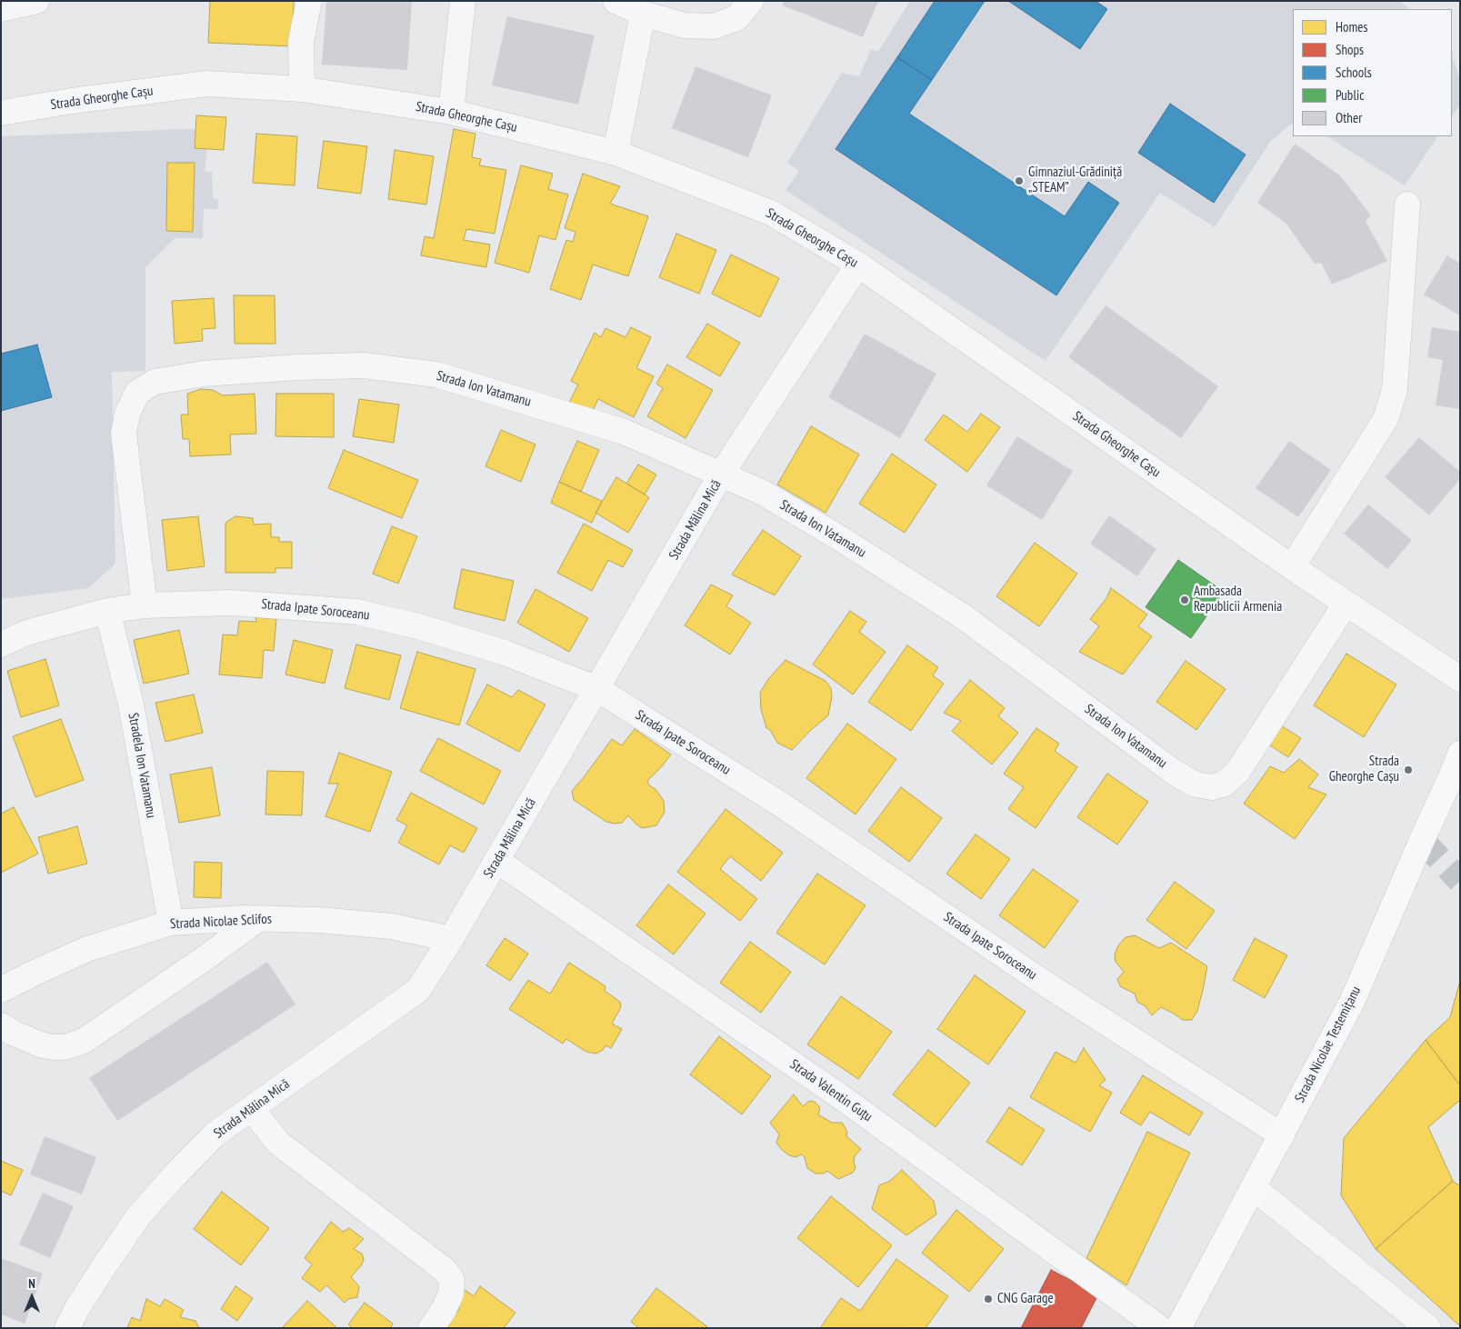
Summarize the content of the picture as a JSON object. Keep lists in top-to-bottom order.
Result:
{
  "streets": {
    "main road": ["Strada Nicolae Testemițanu"],
    "street": [
      "Strada Gheorghe Cașu",
      "Strada Ion Vatamanu",
      "Strada Mălina Mică",
      "Strada Ipate Soroceanu",
      "Stradela Ion Vatamanu",
      "Strada Nicolae Sclifos",
      "Strada Valentin Guțu"
    ]
  },
  "crossings": [
    ["Strada Gheorghe Cașu", "Strada Ion Vatamanu"],
    ["Strada Gheorghe Cașu", "Strada Mălina Mică"],
    ["Strada Ion Vatamanu", "Strada Mălina Mică"],
    ["Strada Ion Vatamanu", "Strada Ipate Soroceanu"],
    ["Strada Mălina Mică", "Strada Ipate Soroceanu"],
    ["Strada Mălina Mică", "Strada Nicolae Sclifos"],
    ["Strada Mălina Mică", "Strada Valentin Guțu"],
    ["Strada Ipate Soroceanu", "Stradela Ion Vatamanu"],
    ["Strada Ipate Soroceanu", "Strada Nicolae Testemițanu"],
    ["Stradela Ion Vatamanu", "Strada Nicolae Sclifos"]
  ],
  "places": [
    "Gimnaziul-Grădiniță „STEAM”",
    "Ambasada Republicii Armenia",
    "Strada Gheorghe Cașu",
    "CNG Garage"
  ],
  "legend": [
    "Homes",
    "Shops",
    "Schools",
    "Public",
    "Other"
  ],
  "north": "top"
}
